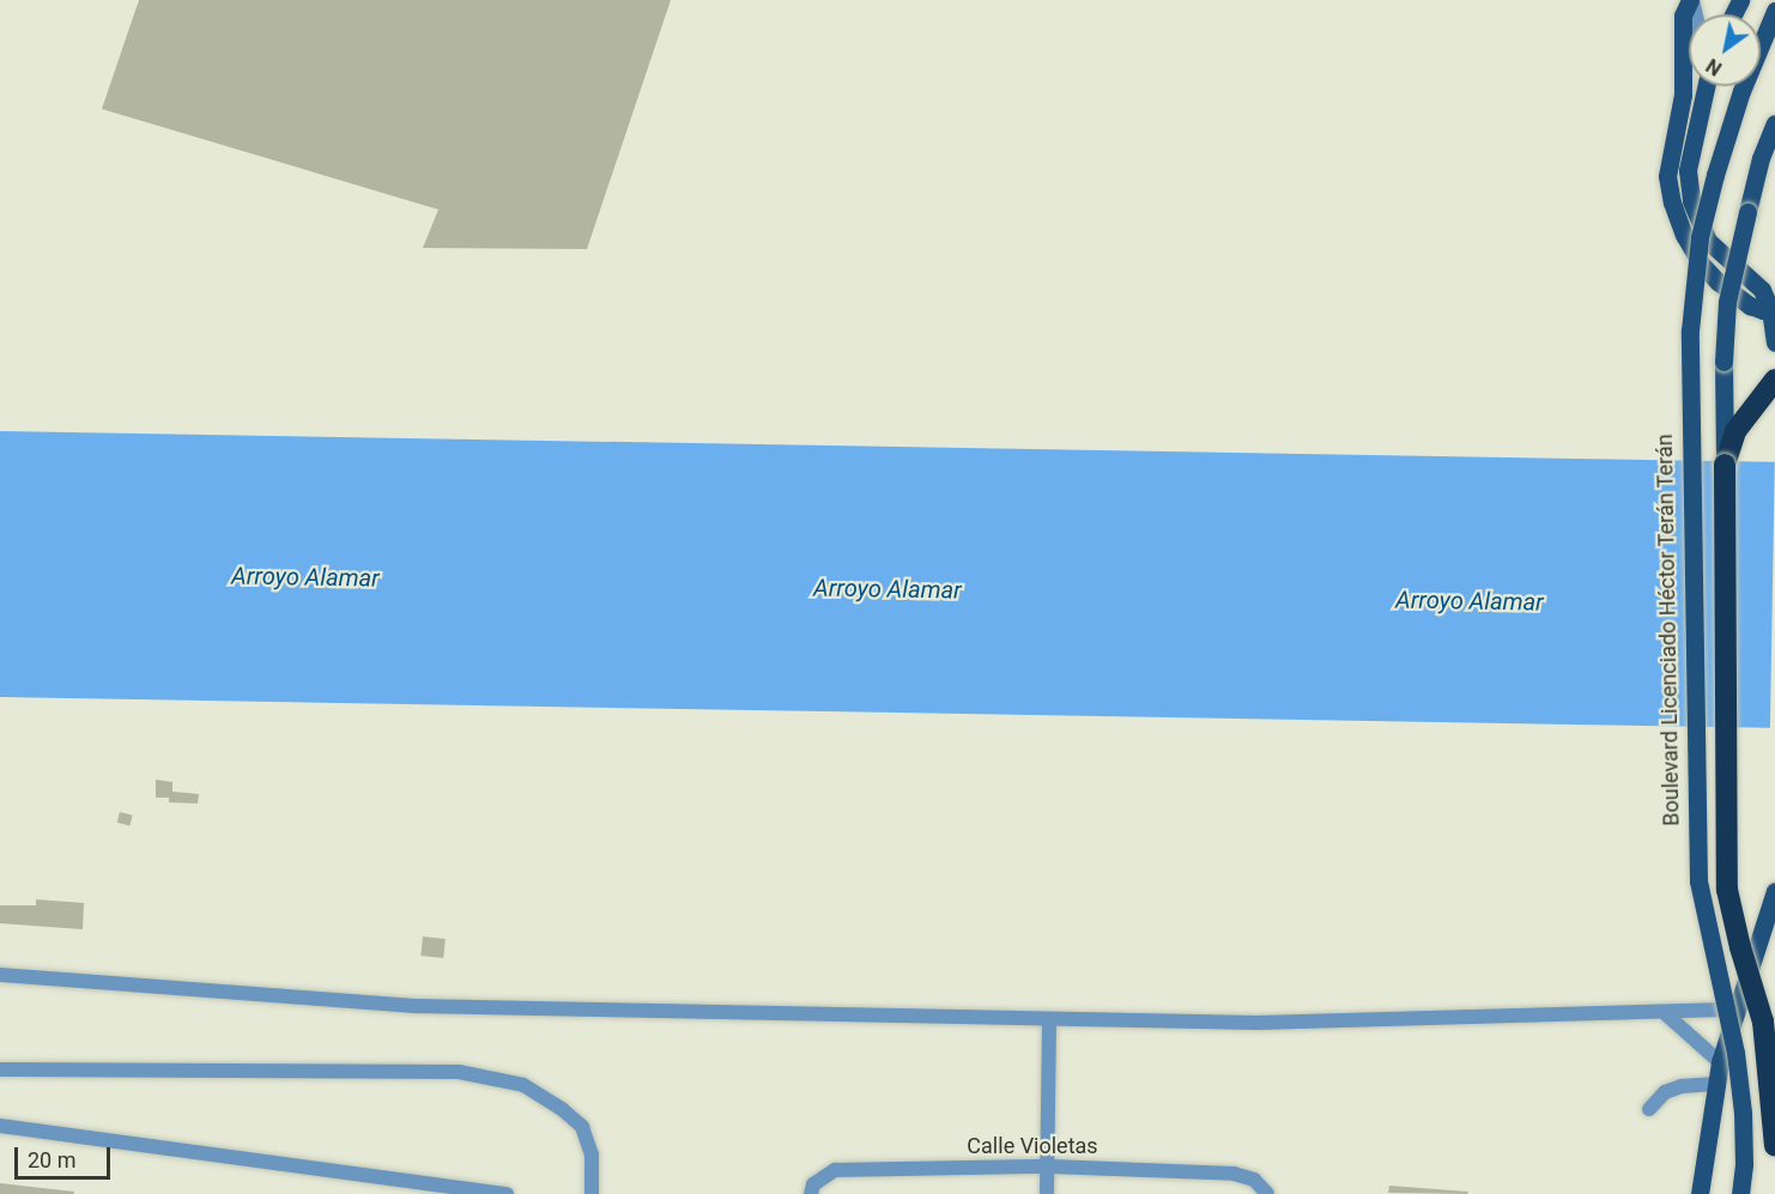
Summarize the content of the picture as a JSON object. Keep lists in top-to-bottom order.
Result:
{
  "streets": {
    "main road": ["Boulevard Licenciado Héctor Terán Terán"],
    "street": ["Calle Violetas"]
  },
  "water": ["Arroyo Alamar"],
  "scale_bar": "20 m",
  "north": "bottom left"
}
